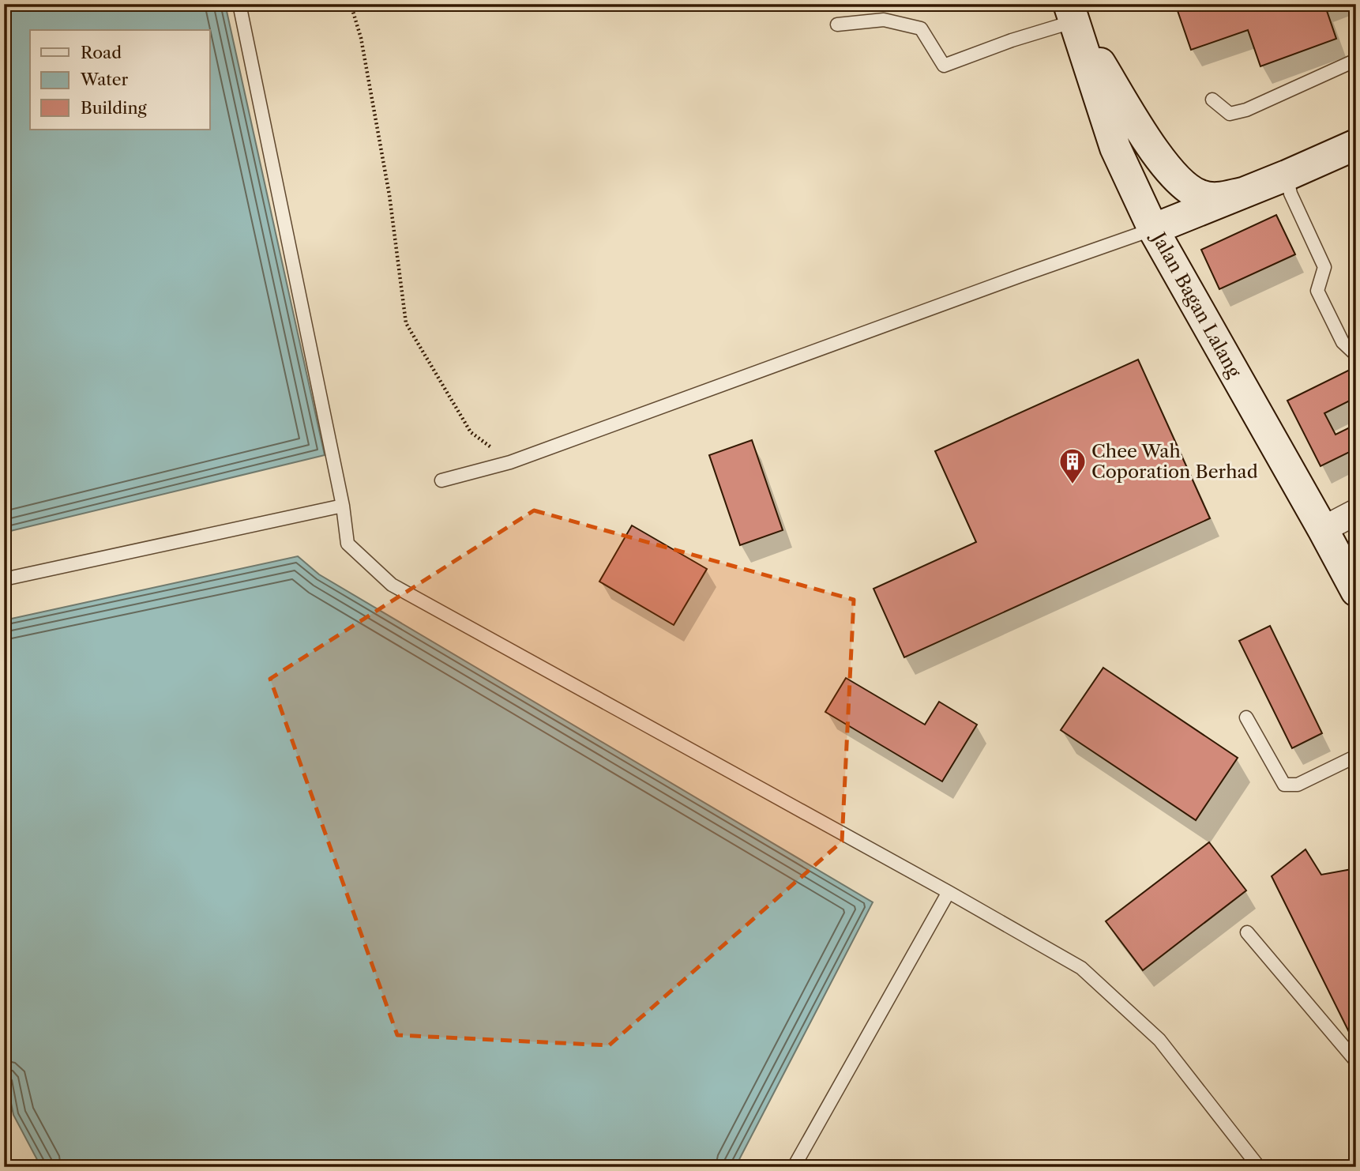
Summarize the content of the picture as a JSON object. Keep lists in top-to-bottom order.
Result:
{
  "streets": {
    "main road": ["Jalan Bagan Lalang"]
  },
  "places": {
    "building": ["Chee Wah Coporation Berhad"]
  },
  "legend": ["Road", "Water", "Building"]
}
